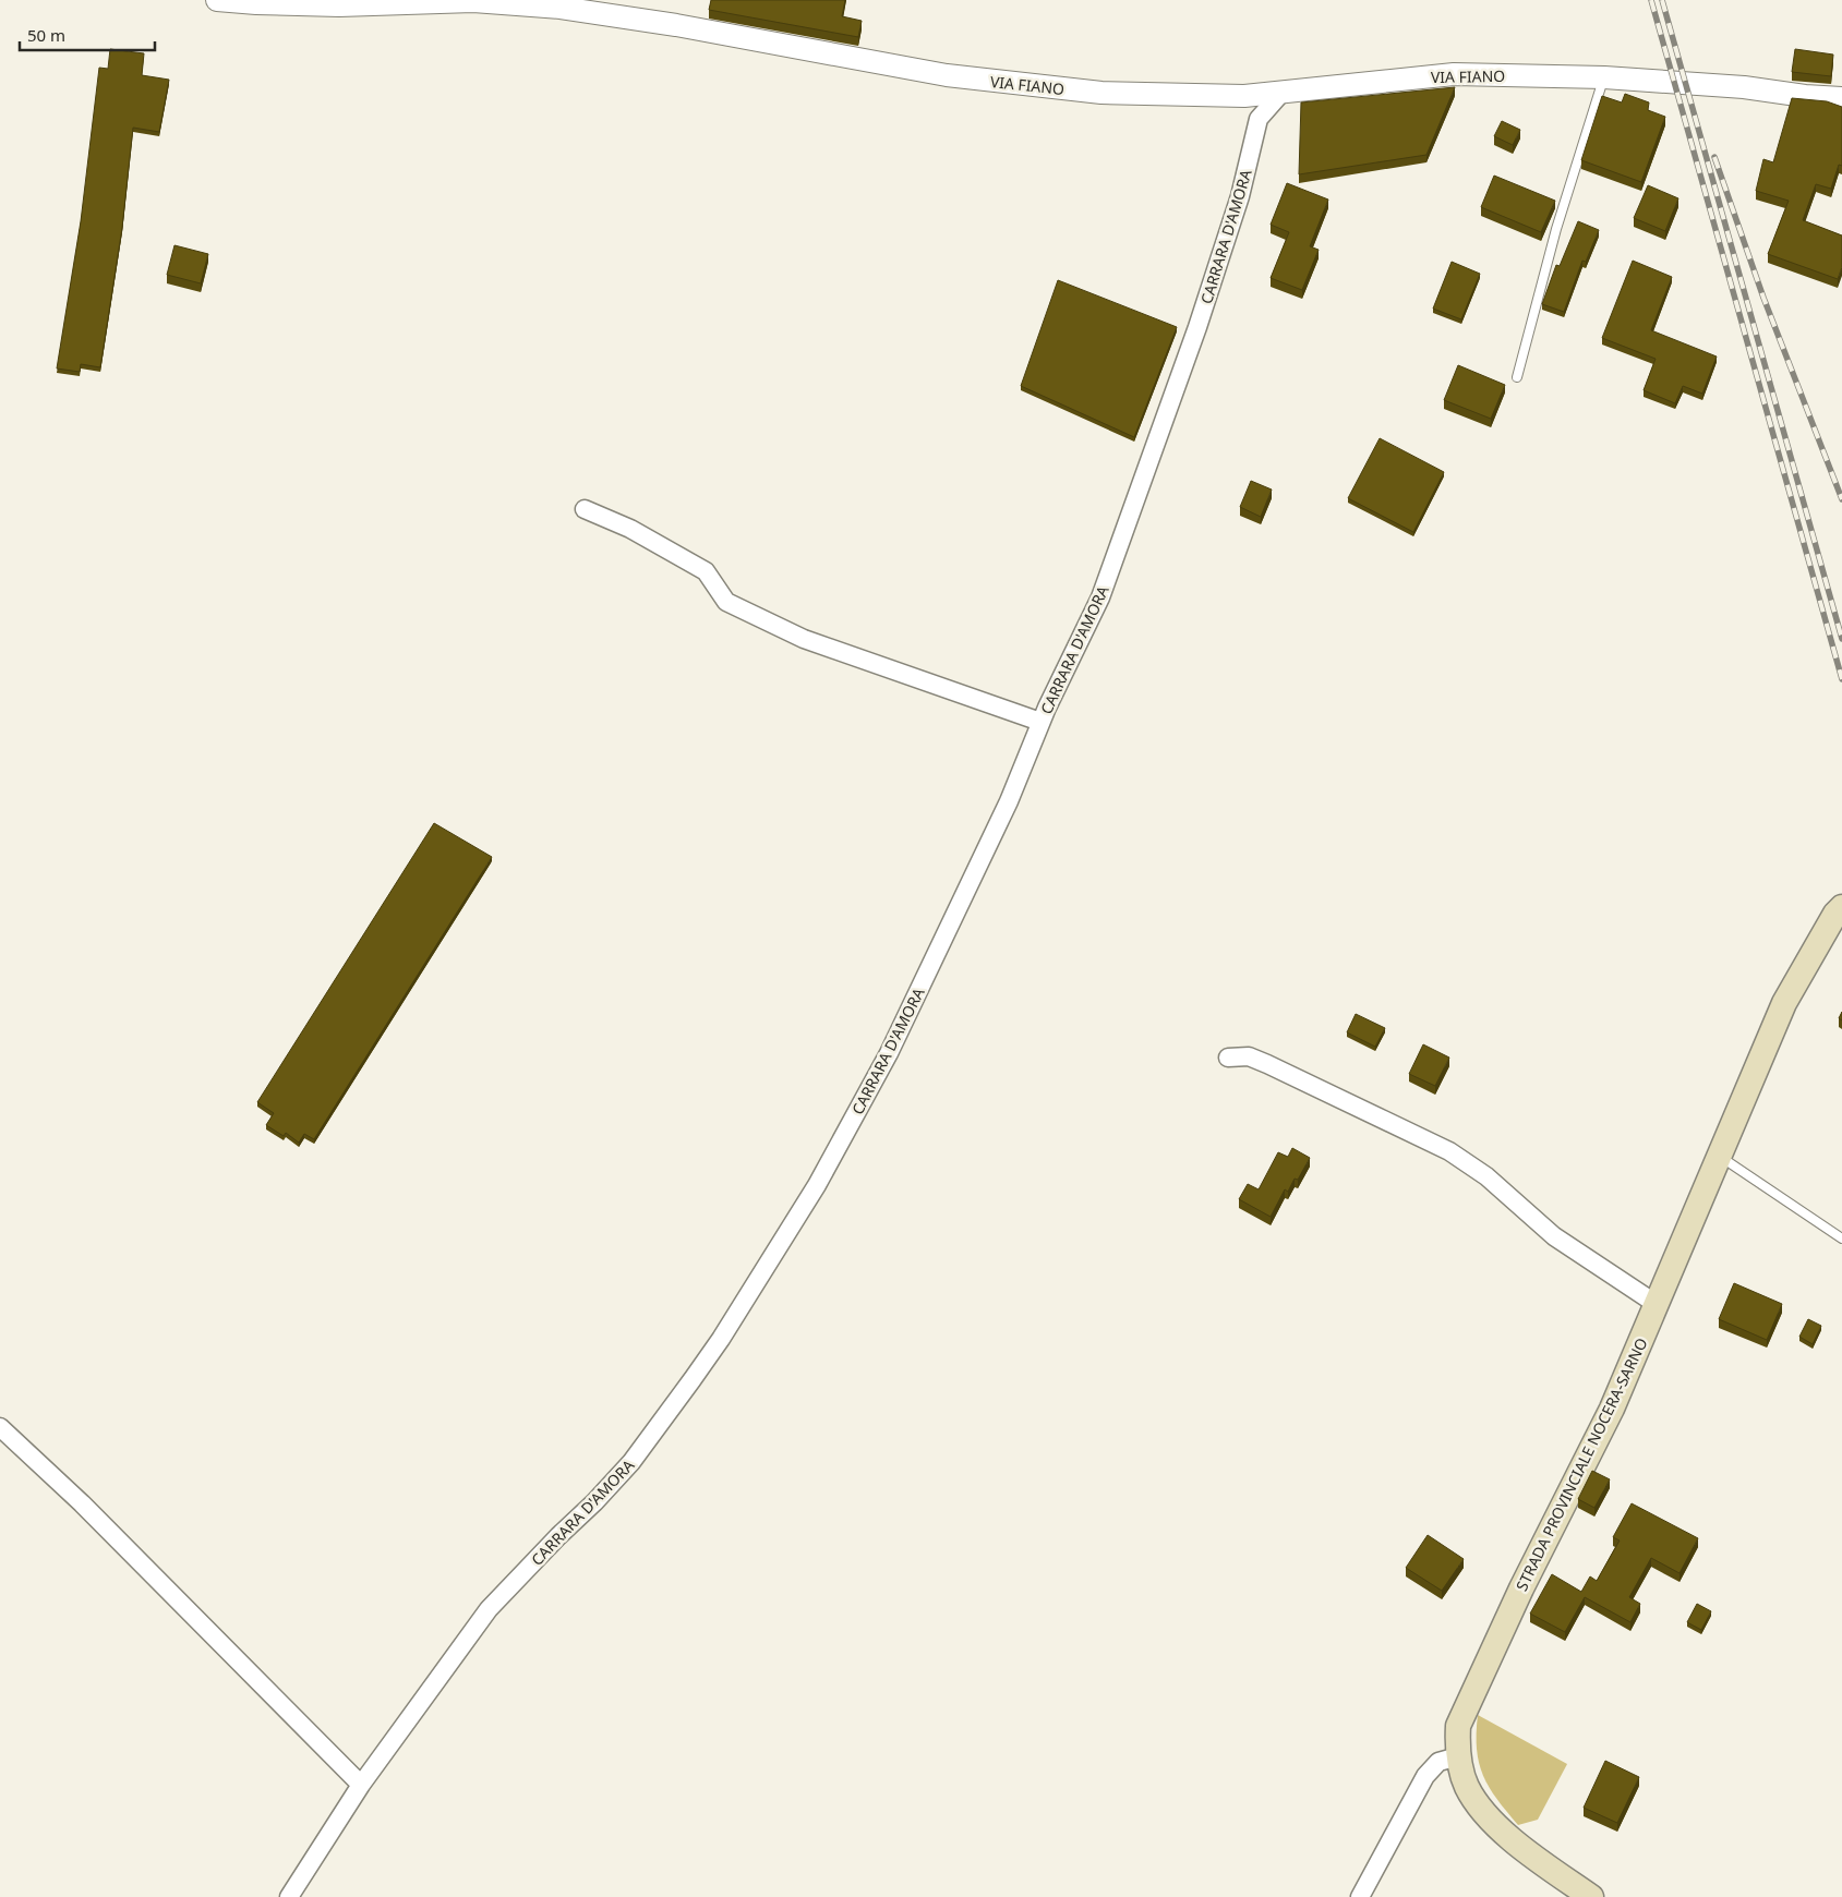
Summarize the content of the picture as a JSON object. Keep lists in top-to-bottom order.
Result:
{
  "streets": {
    "main road": ["STRADA PROVINCIALE NOCERA-SARNO"],
    "street": ["VIA FIANO", "CARRARA D'AMORA"]
  },
  "crossings": [
    ["VIA FIANO", "CARRARA D'AMORA"]
  ],
  "scale_bar": "50 m"
}
